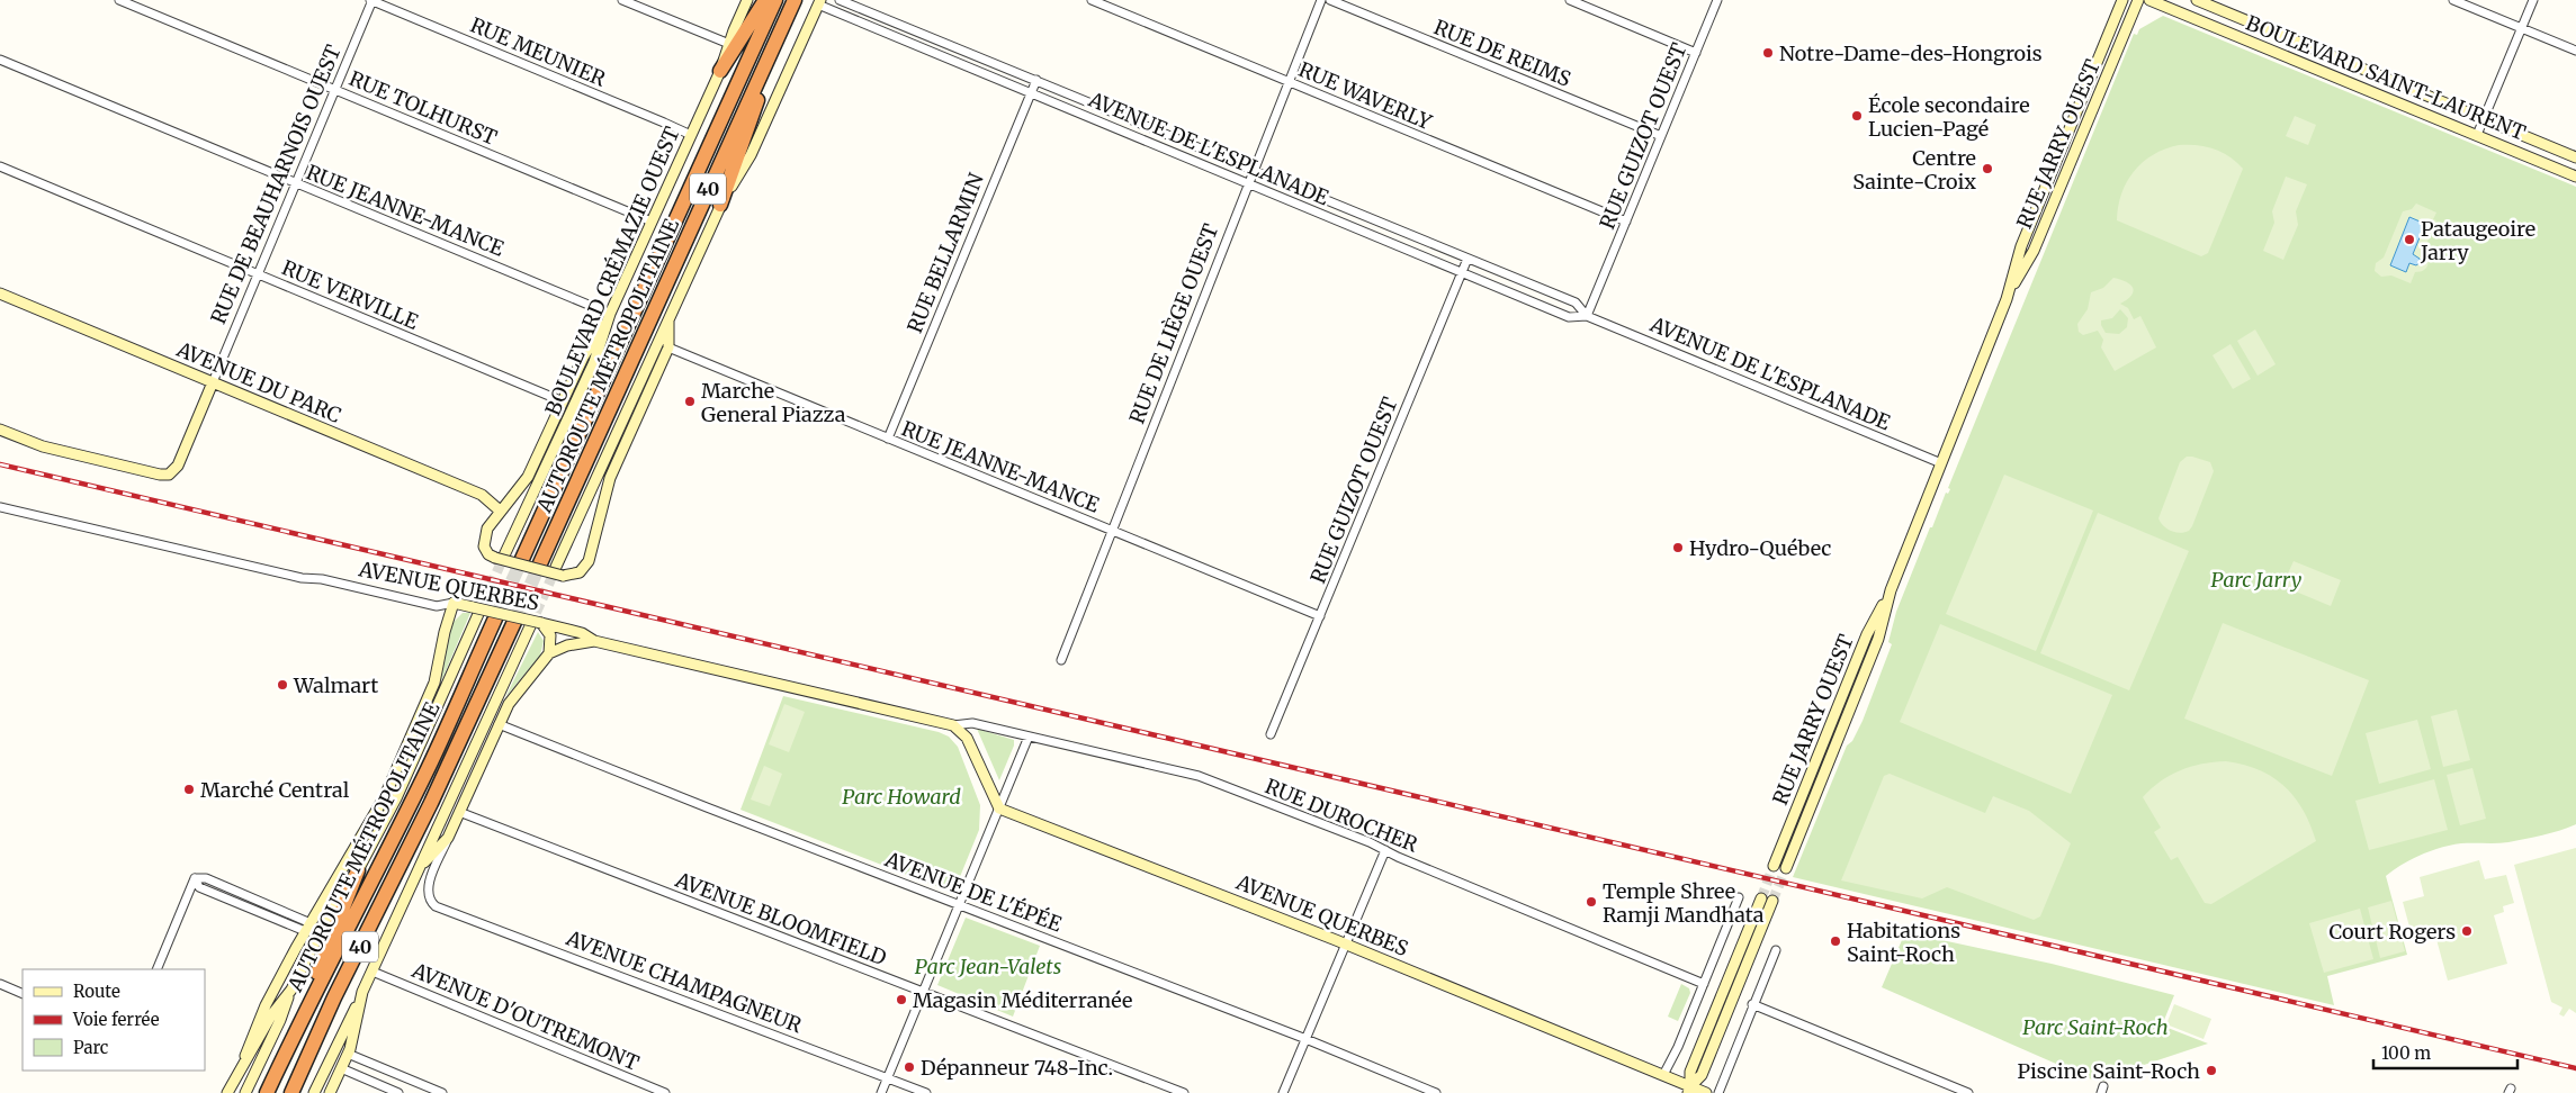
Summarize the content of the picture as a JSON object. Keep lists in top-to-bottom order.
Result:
{
  "streets": {
    "highway": ["40", "AUTOROUTE MÉTROPOLITAINE"],
    "main road": [
      "BOULEVARD SAINT-LAURENT",
      "RUE JARRY OUEST",
      "RUE DE BEAUHARNOIS OUEST",
      "BOULEVARD CRÉMAZIE OUEST",
      "AVENUE DU PARC",
      "AVENUE QUERBES"
    ],
    "street": [
      "RUE MEUNIER",
      "RUE DE REIMS",
      "RUE WAVERLY",
      "RUE TOLHURST",
      "RUE GUIZOT OUEST",
      "AVENUE DE L'ESPLANADE",
      "RUE JEANNE-MANCE",
      "RUE BELLARMIN",
      "RUE VERVILLE",
      "RUE DE LIÈGE OUEST",
      "RUE DUROCHER",
      "AVENUE DE L'ÉPÉE",
      "AVENUE BLOOMFIELD",
      "AVENUE CHAMPAGNEUR",
      "AVENUE D'OUTREMONT"
    ]
  },
  "crossings": [
    ["RUE MEUNIER", "RUE DE BEAUHARNOIS OUEST"],
    ["RUE MEUNIER", "BOULEVARD CRÉMAZIE OUEST"],
    ["RUE DE REIMS", "RUE GUIZOT OUEST"],
    ["RUE WAVERLY", "RUE GUIZOT OUEST"],
    ["RUE WAVERLY", "RUE DE LIÈGE OUEST"],
    ["RUE TOLHURST", "RUE DE BEAUHARNOIS OUEST"],
    ["RUE TOLHURST", "BOULEVARD CRÉMAZIE OUEST"],
    ["RUE GUIZOT OUEST", "AVENUE DE L'ESPLANADE"],
    ["RUE GUIZOT OUEST", "RUE JEANNE-MANCE"],
    ["RUE JARRY OUEST", "AVENUE DE L'ESPLANADE"],
    ["AVENUE DE L'ESPLANADE", "RUE BELLARMIN"],
    ["AVENUE DE L'ESPLANADE", "RUE DE LIÈGE OUEST"],
    ["RUE DE BEAUHARNOIS OUEST", "RUE JEANNE-MANCE"],
    ["RUE DE BEAUHARNOIS OUEST", "RUE VERVILLE"],
    ["RUE DE BEAUHARNOIS OUEST", "AVENUE DU PARC"],
    ["RUE JEANNE-MANCE", "RUE BELLARMIN"],
    ["RUE JEANNE-MANCE", "BOULEVARD CRÉMAZIE OUEST"],
    ["RUE JEANNE-MANCE", "RUE DE LIÈGE OUEST"],
    ["BOULEVARD CRÉMAZIE OUEST", "RUE VERVILLE"],
    ["BOULEVARD CRÉMAZIE OUEST", "AVENUE DU PARC"],
    ["AVENUE QUERBES", "RUE DUROCHER"]
  ],
  "parks": [
    "Parc Jarry",
    "Parc Howard",
    "Parc Jean-Valets",
    "Parc Saint-Roch"
  ],
  "places": [
    "Notre-Dame-des-Hongrois",
    "École secondaire Lucien-Pagé",
    "Centre Sainte-Croix",
    "Pataugeoire Jarry",
    "Marche General Piazza",
    "Hydro-Québec",
    "Walmart",
    "Marché Central",
    "Temple Shree Ramji Mandhata",
    "Court Rogers",
    "Habitations Saint-Roch",
    "Magasin Méditerranée",
    "Dépanneur 748-Inc.",
    "Piscine Saint-Roch"
  ],
  "legend": ["Route", "Voie ferrée", "Parc"],
  "scale_bar": "100 m"
}
